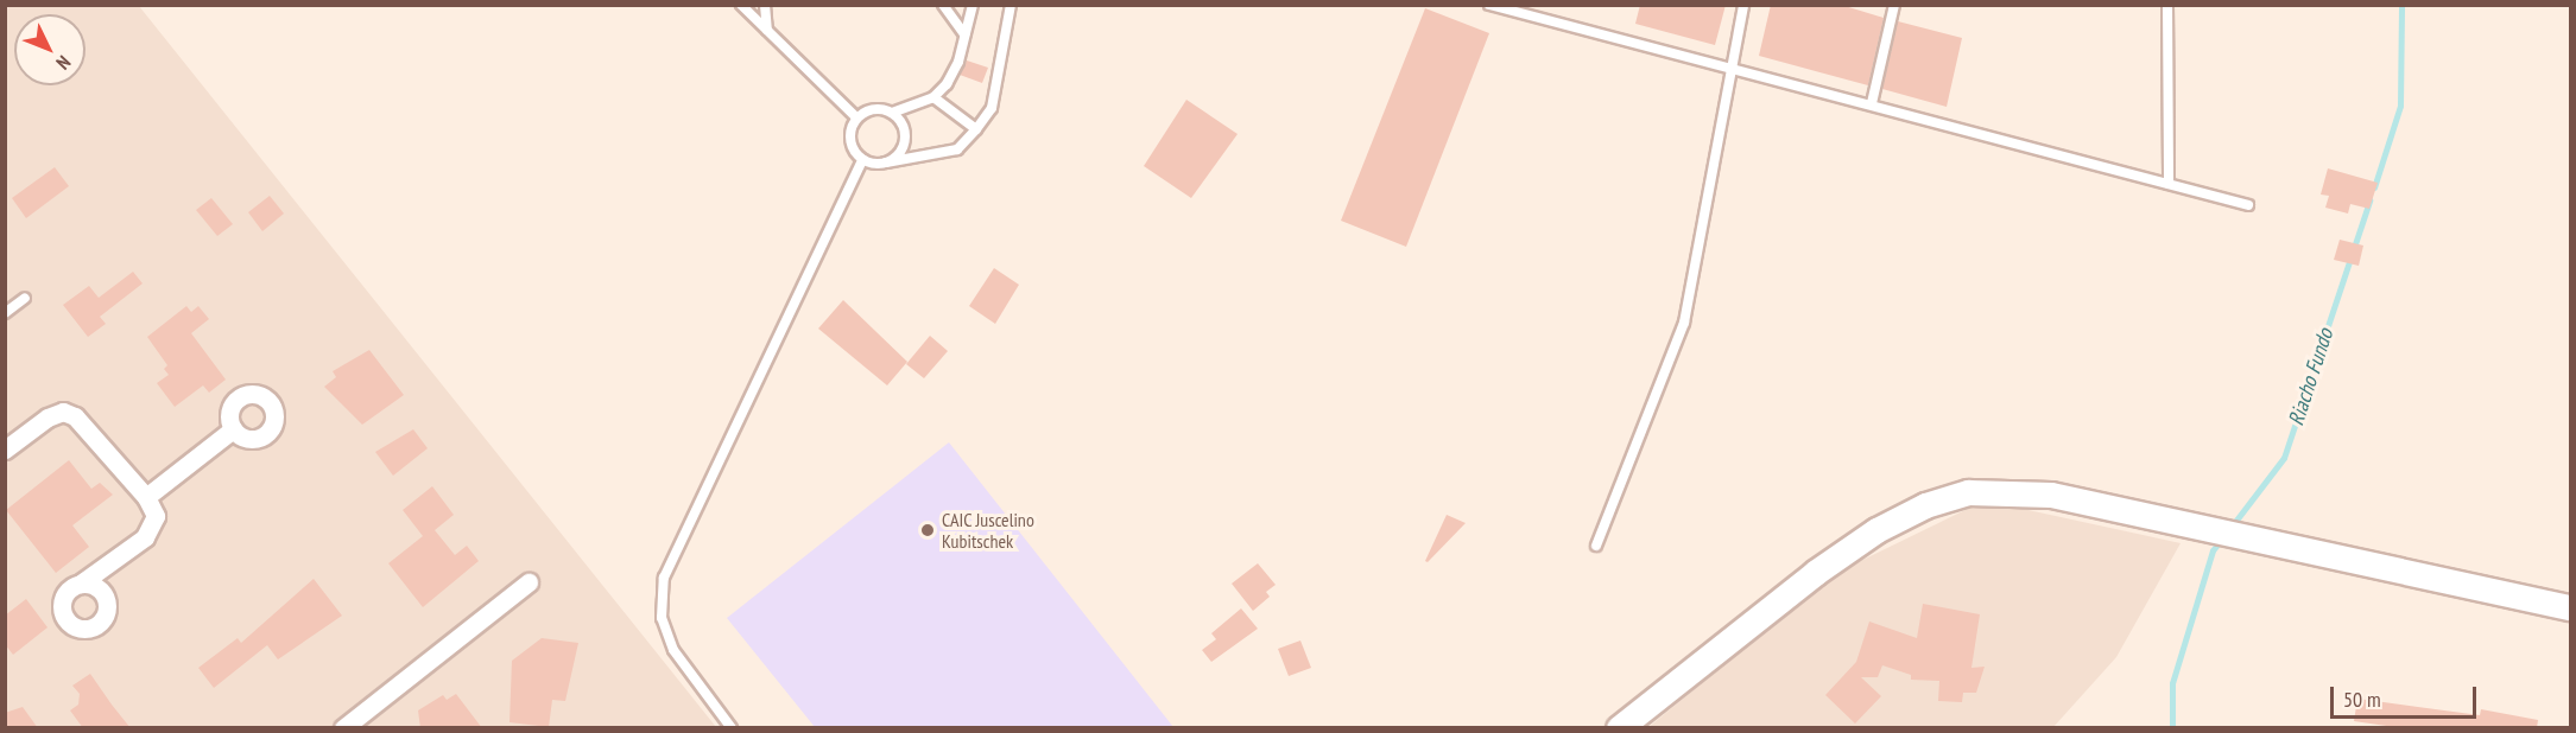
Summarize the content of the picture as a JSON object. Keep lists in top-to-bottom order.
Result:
{
  "water": ["Riacho Fundo"],
  "places": ["CAIC Juscelino Kubitschek"],
  "scale_bar": "50 m",
  "north": "bottom right"
}
